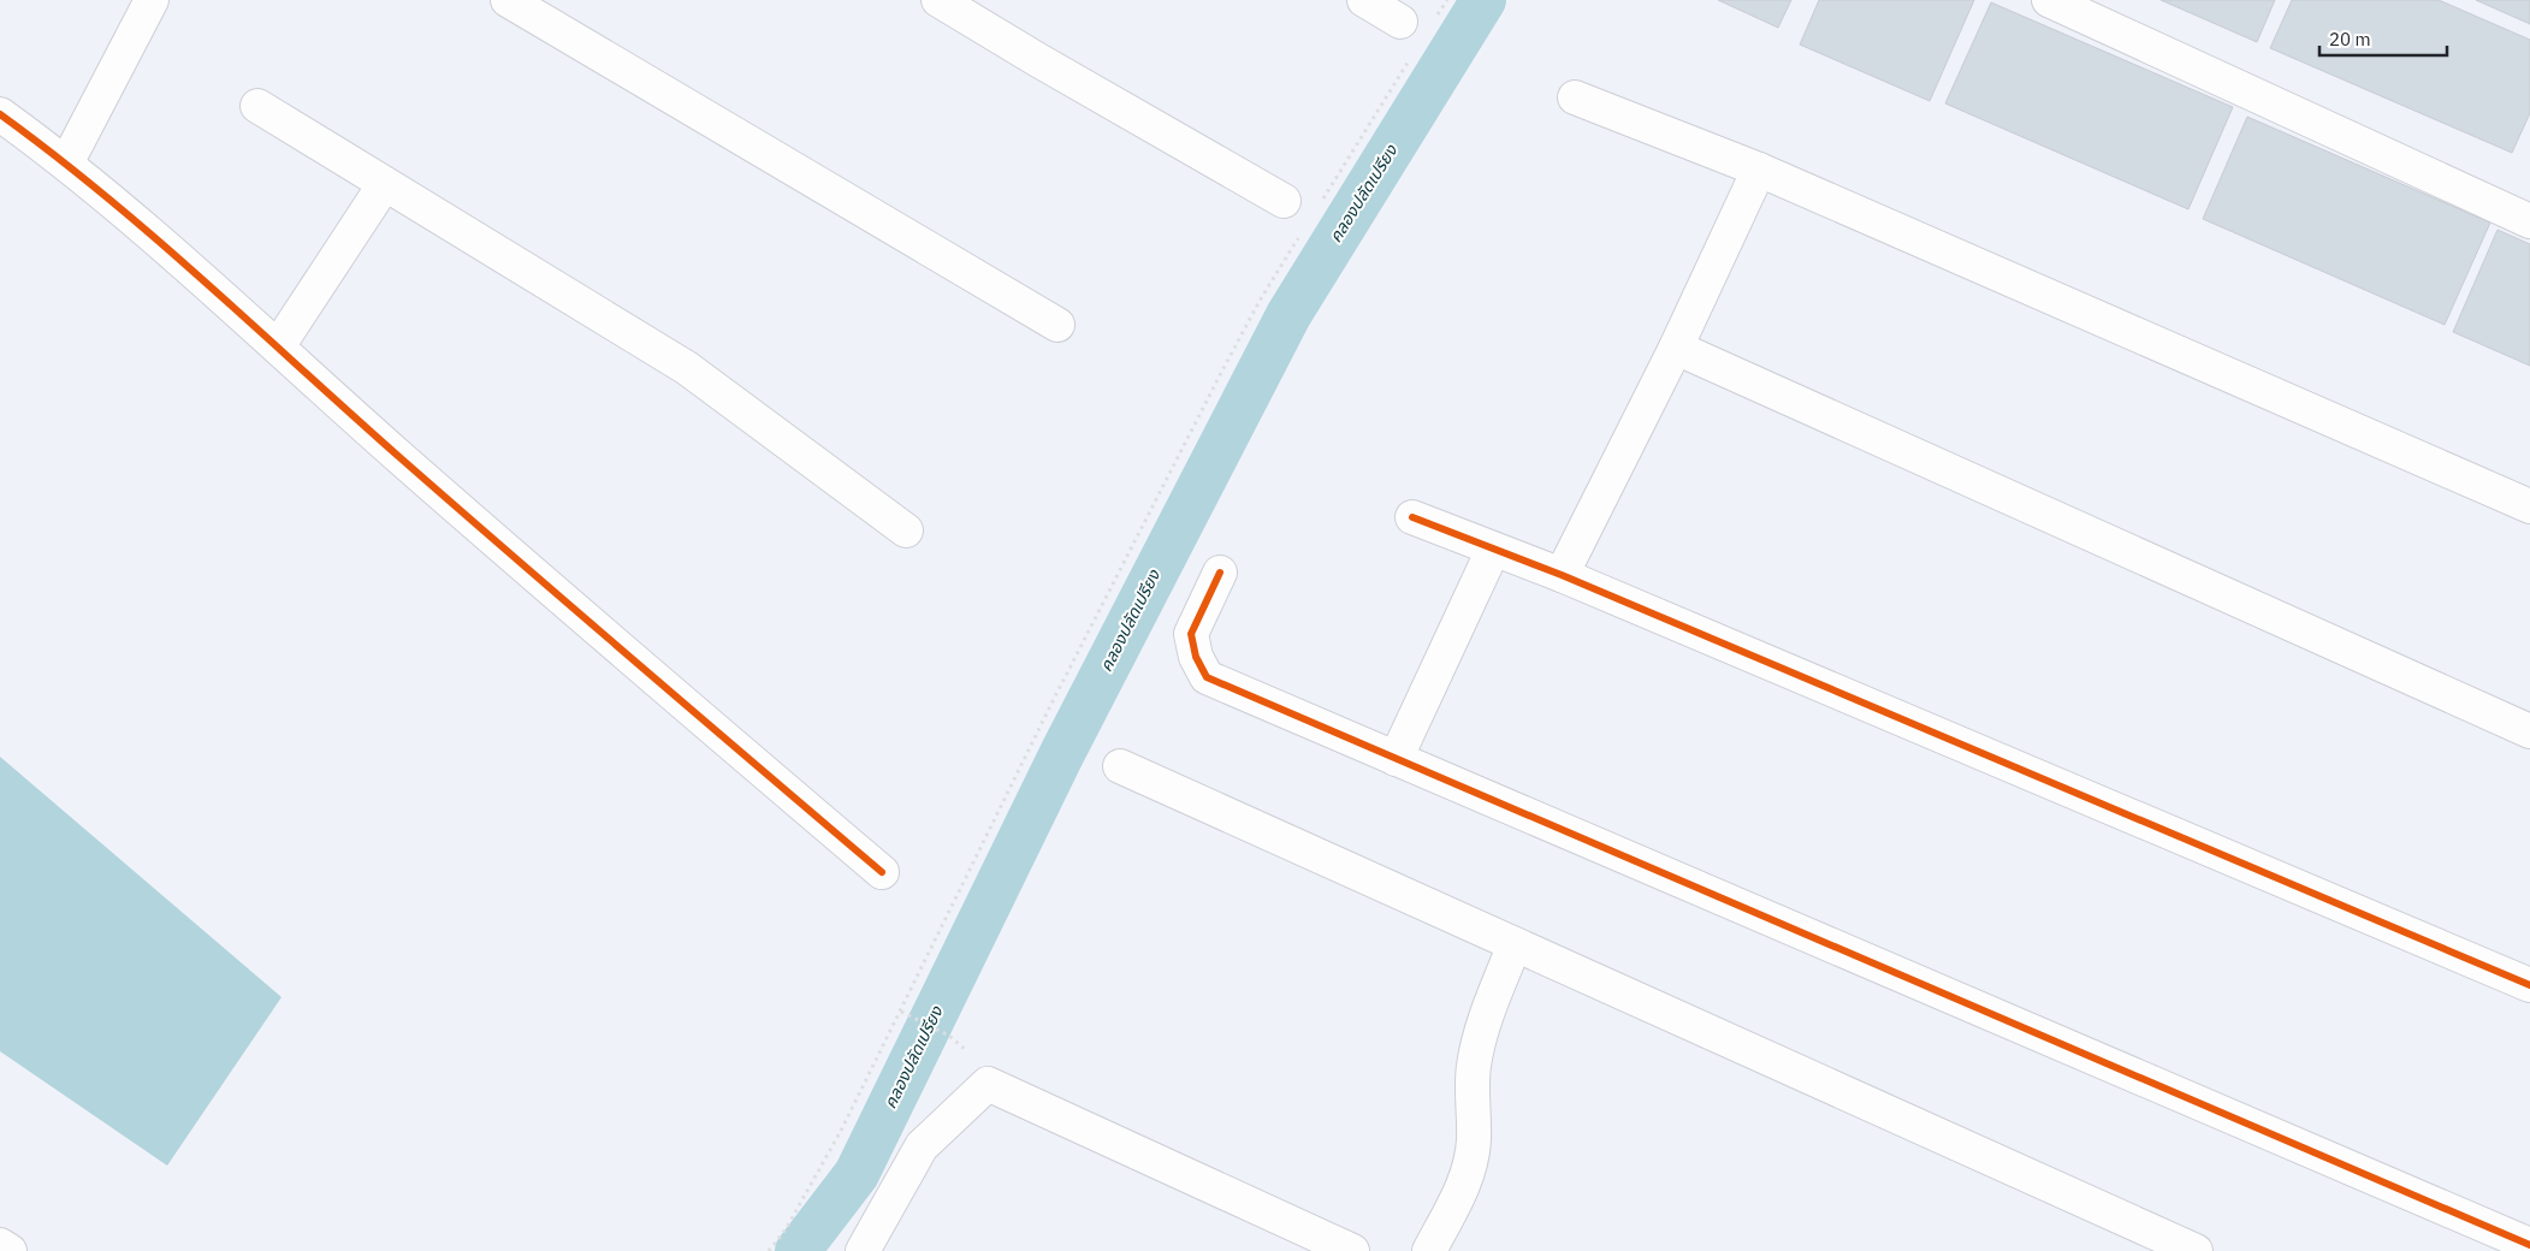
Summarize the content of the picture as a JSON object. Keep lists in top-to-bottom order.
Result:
{
  "water": ["คลองปลัดเปรียง"],
  "scale_bar": "20 m"
}
